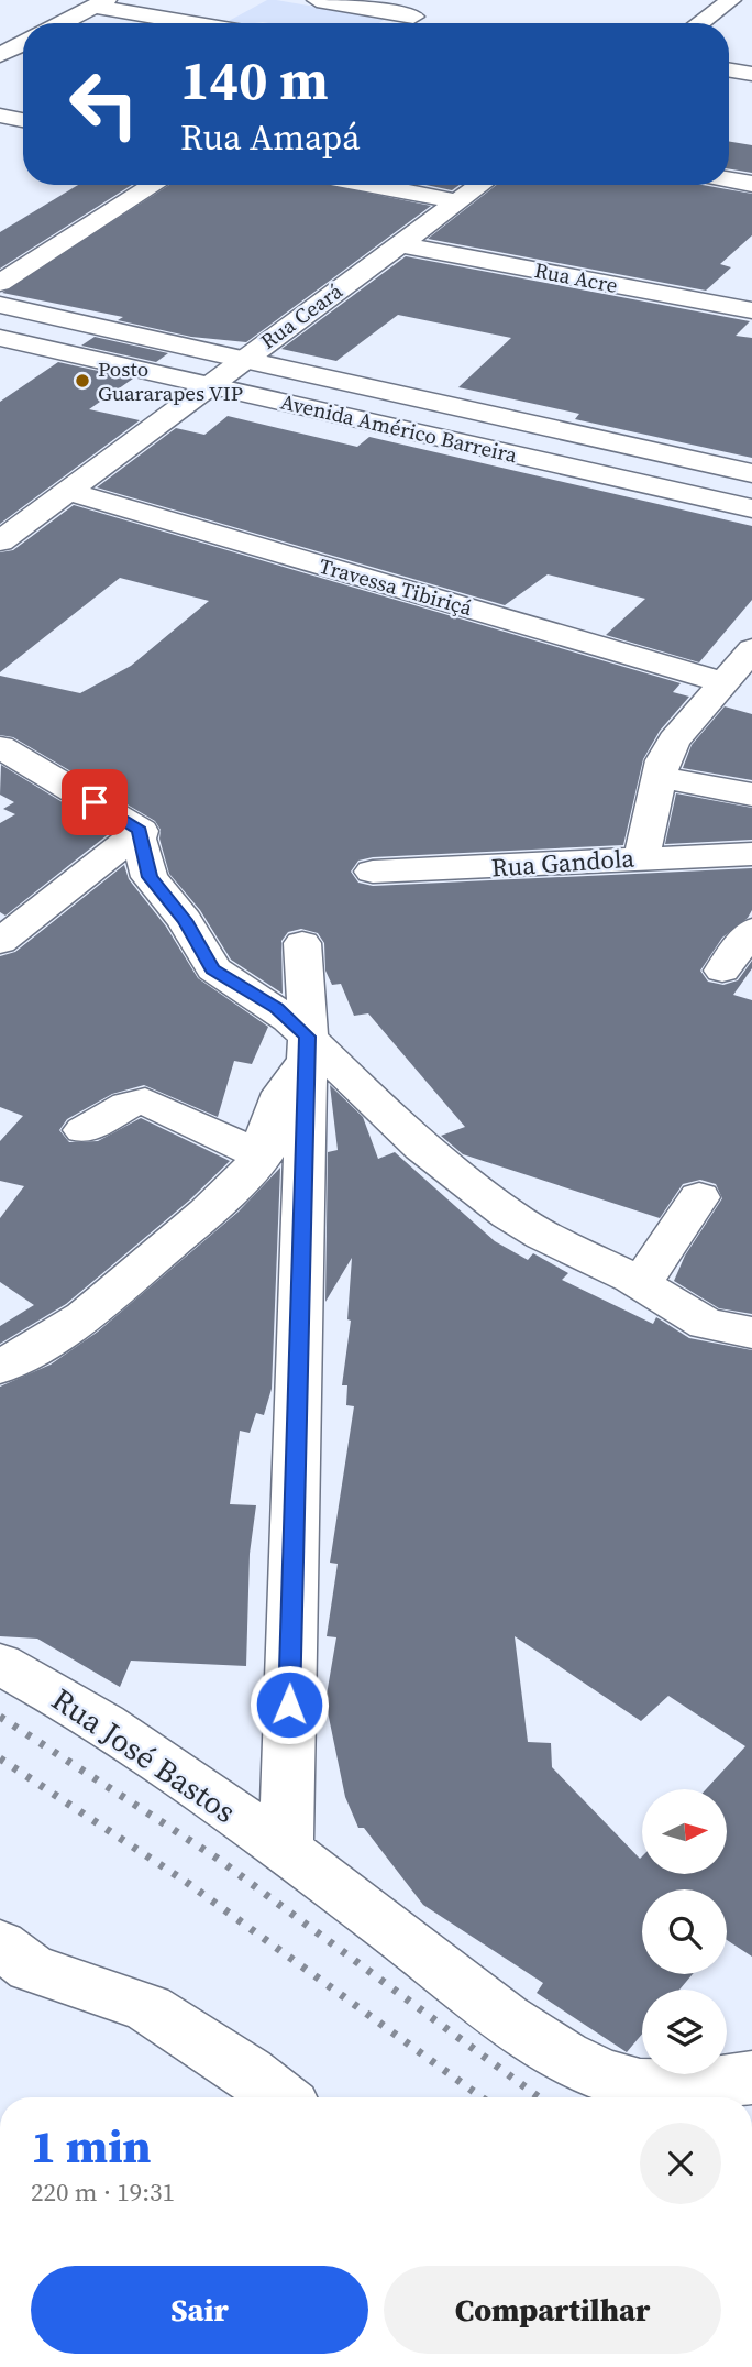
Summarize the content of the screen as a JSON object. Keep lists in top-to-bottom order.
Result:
{
  "streets": {
    "street": [
      "Rua Acre",
      "Rua Ceará",
      "Avenida Américo Barreira",
      "Travessa Tibiriçá",
      "Rua Gandola",
      "Rua José Bastos"
    ]
  },
  "crossings": [
    ["Rua Acre", "Rua Ceará"],
    ["Rua Ceará", "Avenida Américo Barreira"],
    ["Rua Ceará", "Travessa Tibiriçá"]
  ],
  "places": ["Posto Guararapes VIP"],
  "north": "right",
  "page": {
    "turn": ["140 m", "Rua Amapá"],
    "heading": ["1 min", "220 m · 19:31"],
    "buttons": ["Sair", "Compartilhar"]
  }
}
